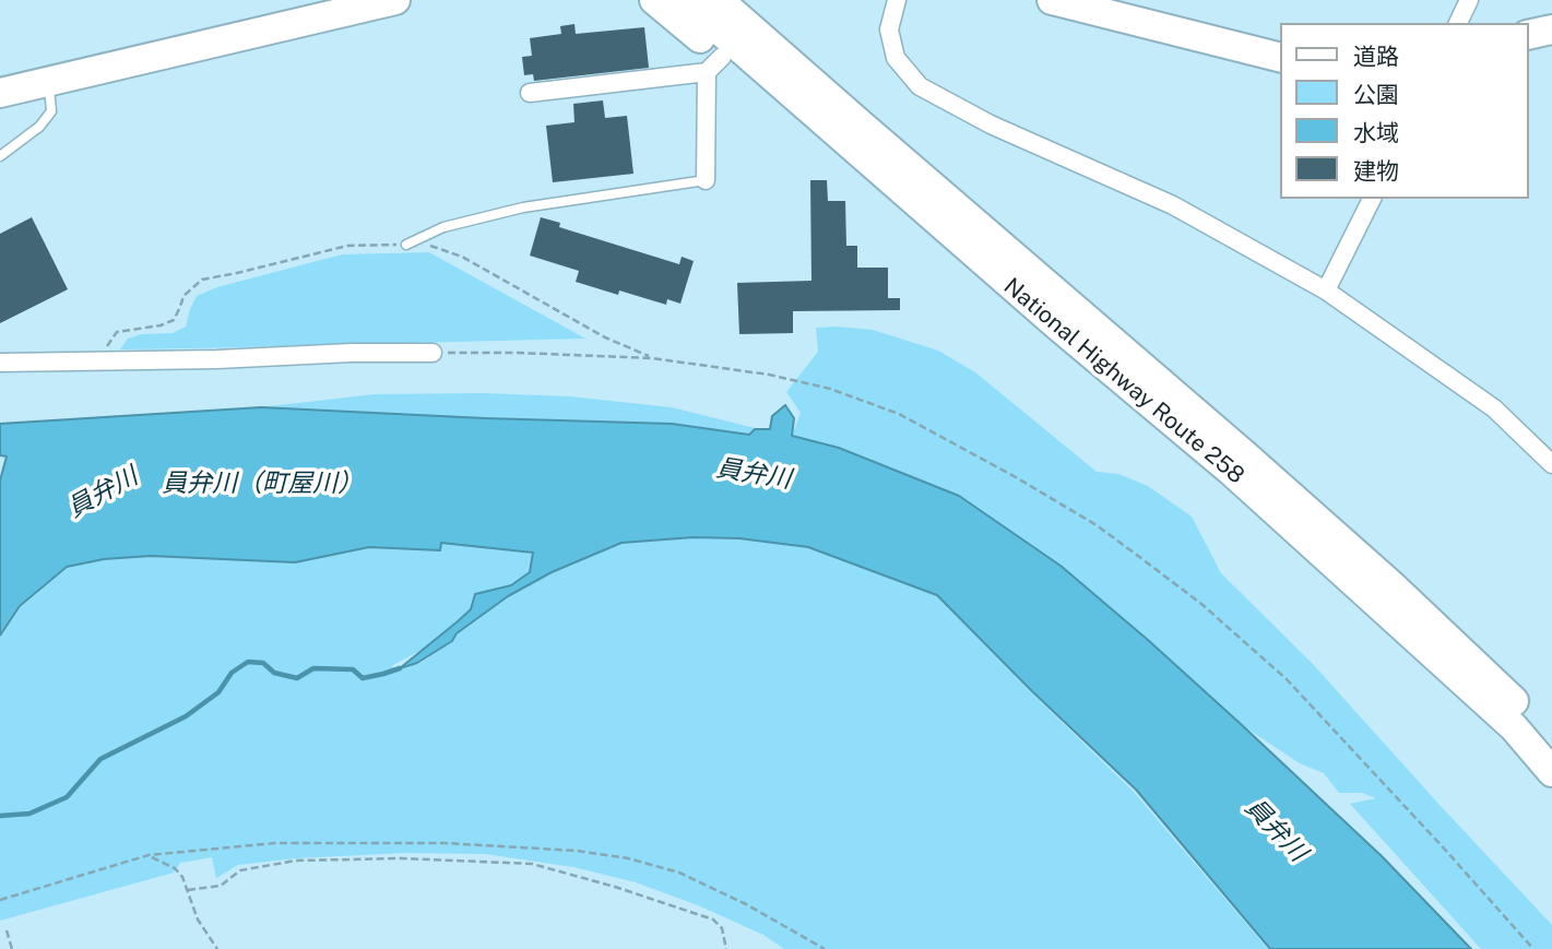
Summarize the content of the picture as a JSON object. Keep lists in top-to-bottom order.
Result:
{
  "streets": {
    "main road": ["National Highway Route 258"]
  },
  "water": ["員弁川", "員弁川（町屋川）"],
  "legend": [
    "道路",
    "公園",
    "水域",
    "建物"
  ]
}
